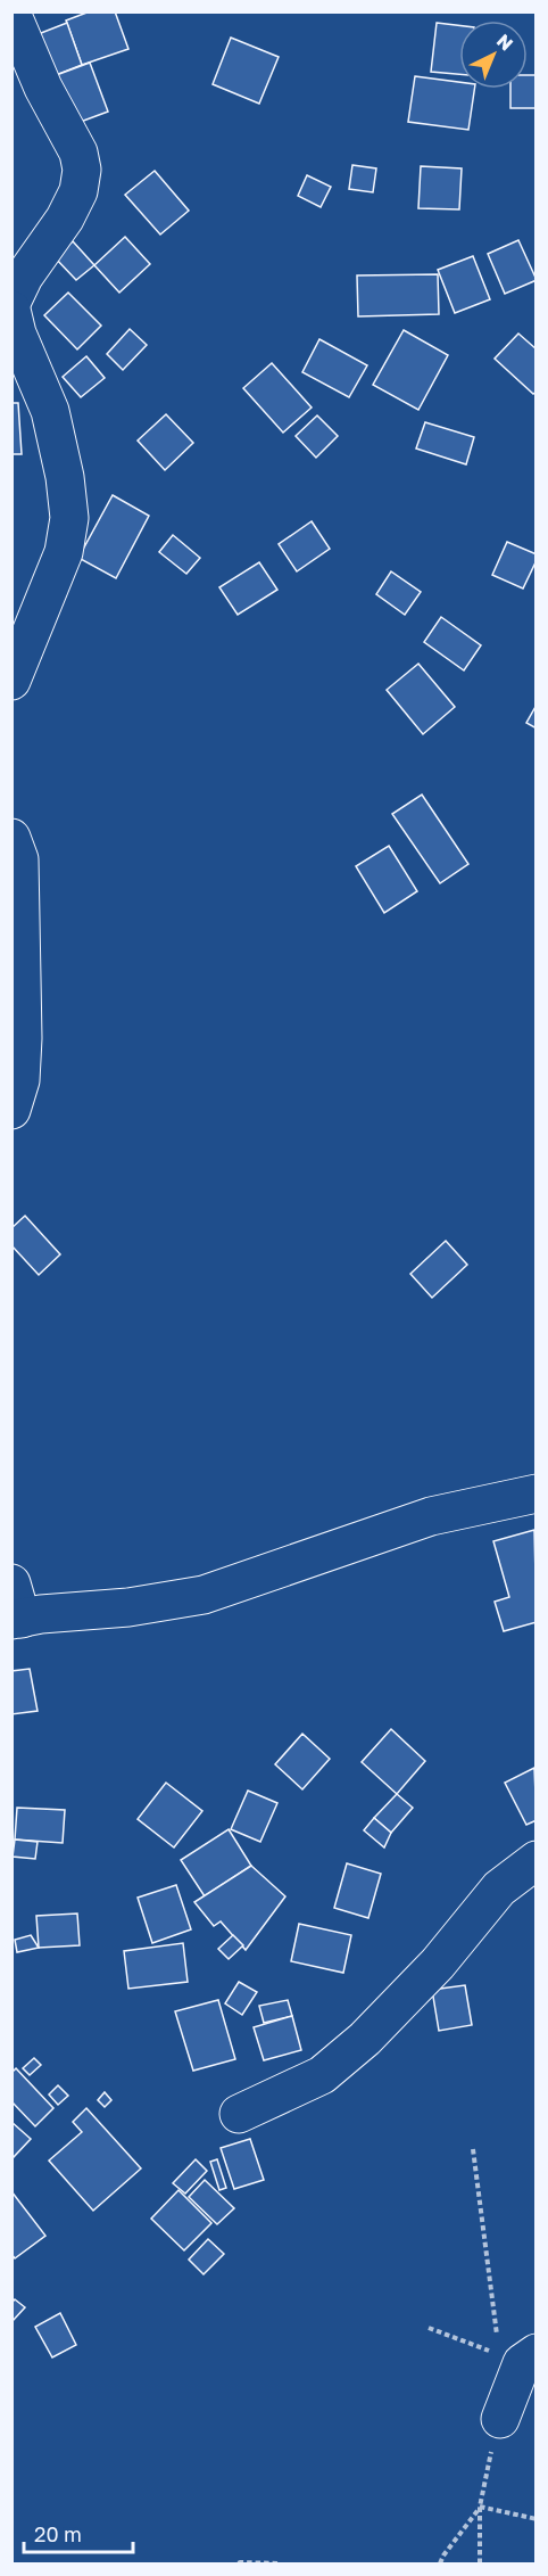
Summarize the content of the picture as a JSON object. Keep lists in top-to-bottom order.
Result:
{
  "scale_bar": "20 m",
  "north": "top right"
}
